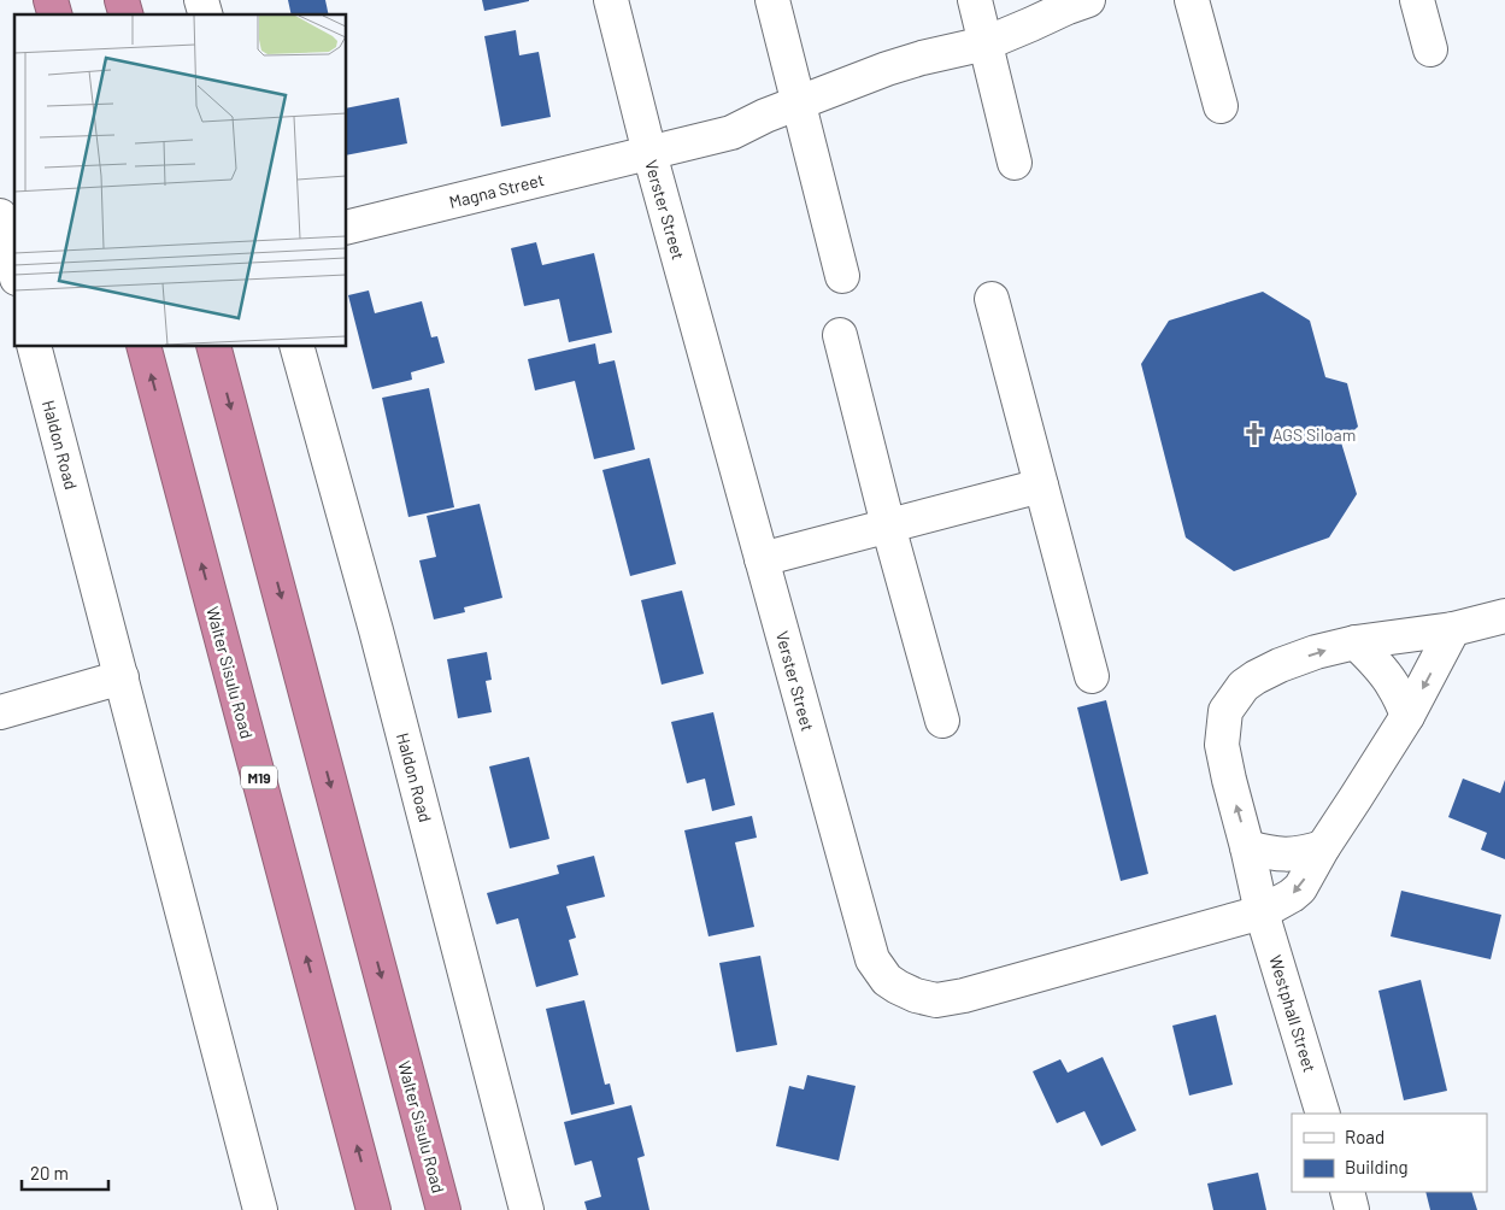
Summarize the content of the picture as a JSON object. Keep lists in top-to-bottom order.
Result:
{
  "streets": {
    "highway": ["Walter Sisulu Road", "M19"],
    "street": [
      "Magna Street",
      "Verster Street",
      "Haldon Road",
      "Westphall Street"
    ]
  },
  "crossings": [
    ["Magna Street", "Verster Street"],
    ["Verster Street", "Westphall Street"]
  ],
  "places": {
    "church": ["AGS Siloam"]
  },
  "legend": ["Road", "Building"],
  "scale_bar": "20 m"
}
